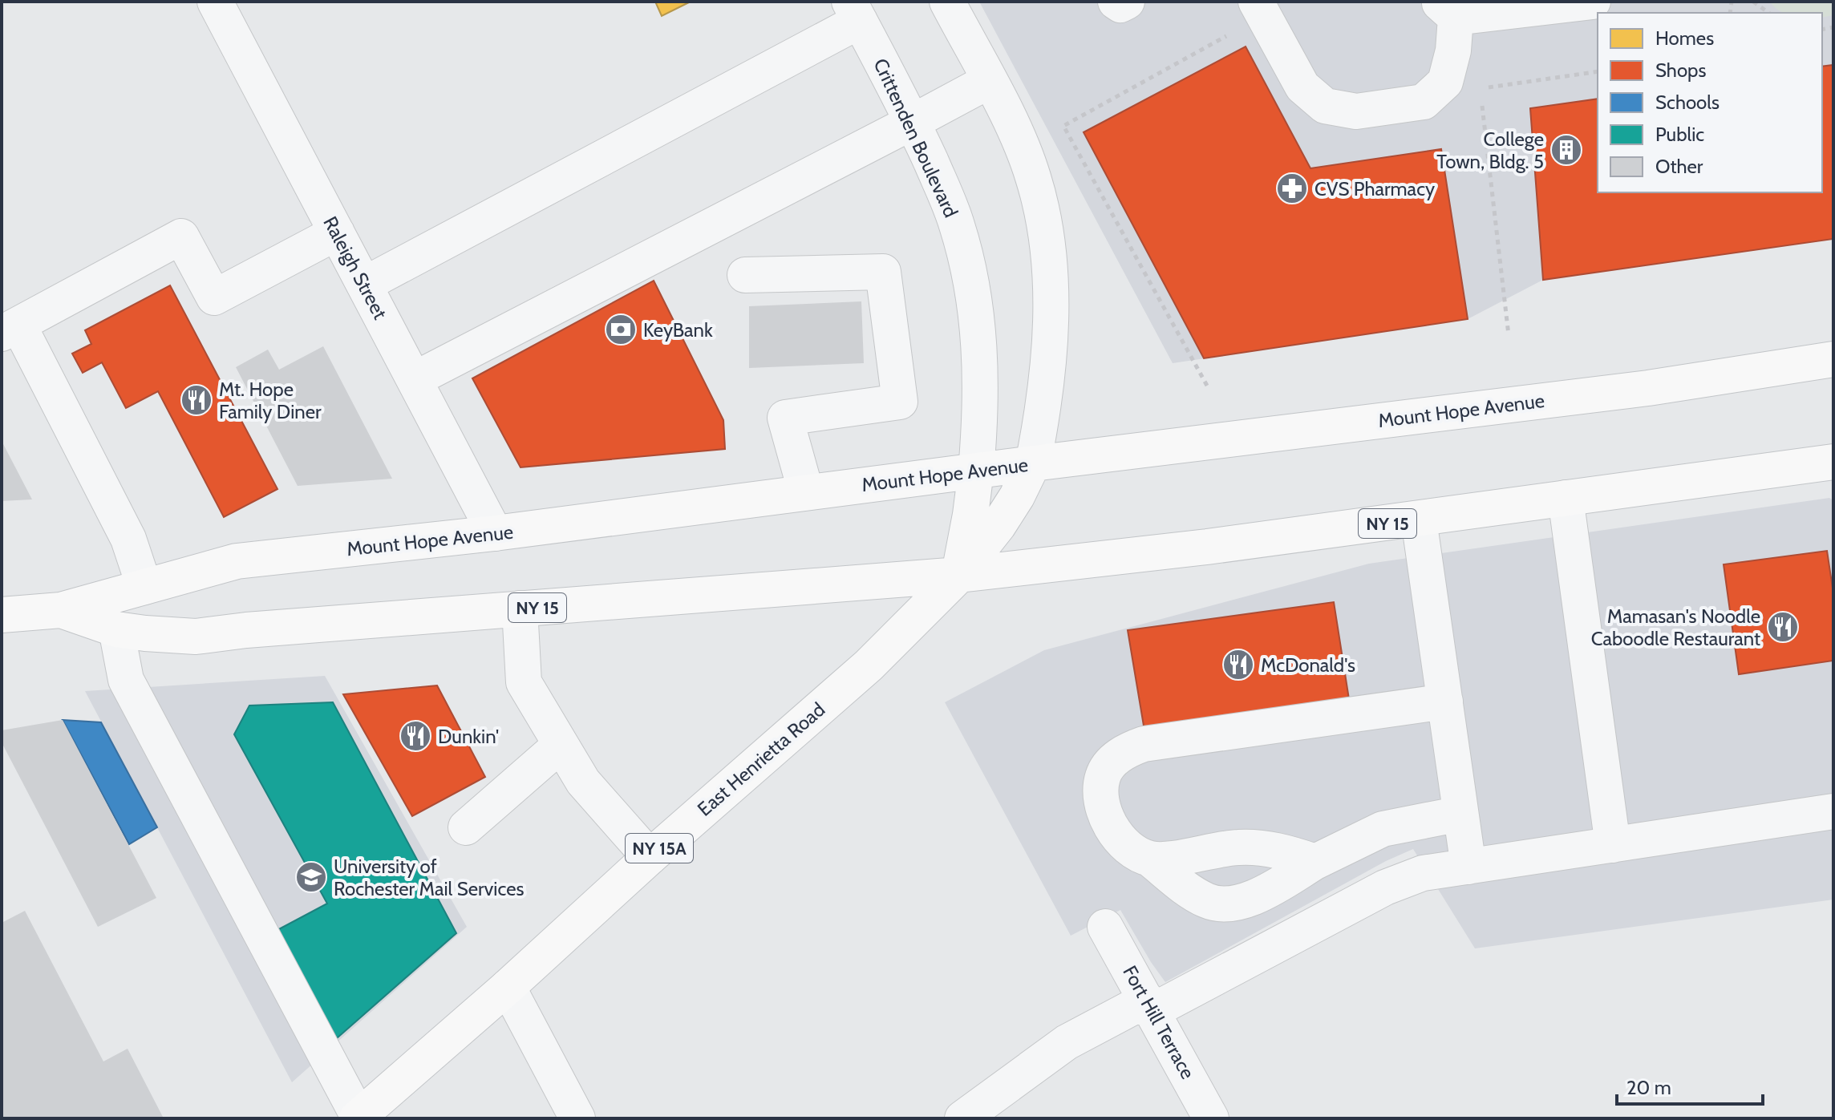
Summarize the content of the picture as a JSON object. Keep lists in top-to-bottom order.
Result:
{
  "streets": {
    "main road": [
      "Mount Hope Avenue",
      "NY 15",
      "East Henrietta Road",
      "NY 15A"
    ],
    "street": ["Crittenden Boulevard", "Raleigh Street", "Fort Hill Terrace"]
  },
  "crossings": [
    ["Crittenden Boulevard", "Mount Hope Avenue"],
    ["Raleigh Street", "Mount Hope Avenue"],
    ["Mount Hope Avenue", "East Henrietta Road"]
  ],
  "places": {
    "building": ["College Town, Bldg. 5"],
    "pharmacy": ["CVS Pharmacy"],
    "bank": ["KeyBank"],
    "restaurant": [
      "Mt. Hope Family Diner",
      "Mamasan's Noodle Caboodle Restaurant",
      "McDonald's",
      "Dunkin'"
    ],
    "school or university": ["University of Rochester Mail Services"]
  },
  "legend": [
    "Homes",
    "Shops",
    "Schools",
    "Public",
    "Other"
  ],
  "scale_bar": "20 m"
}
